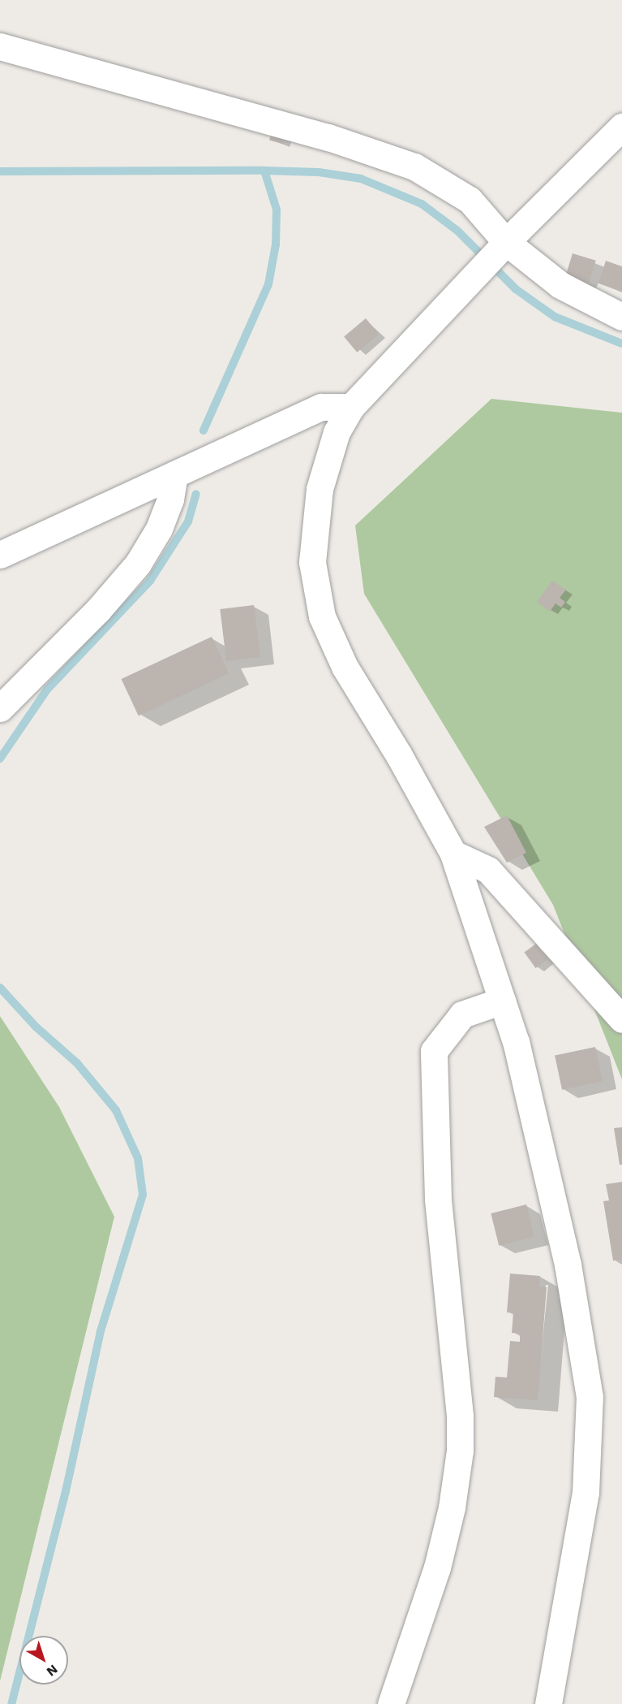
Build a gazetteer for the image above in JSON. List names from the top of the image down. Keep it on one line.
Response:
{"north":"bottom right"}
